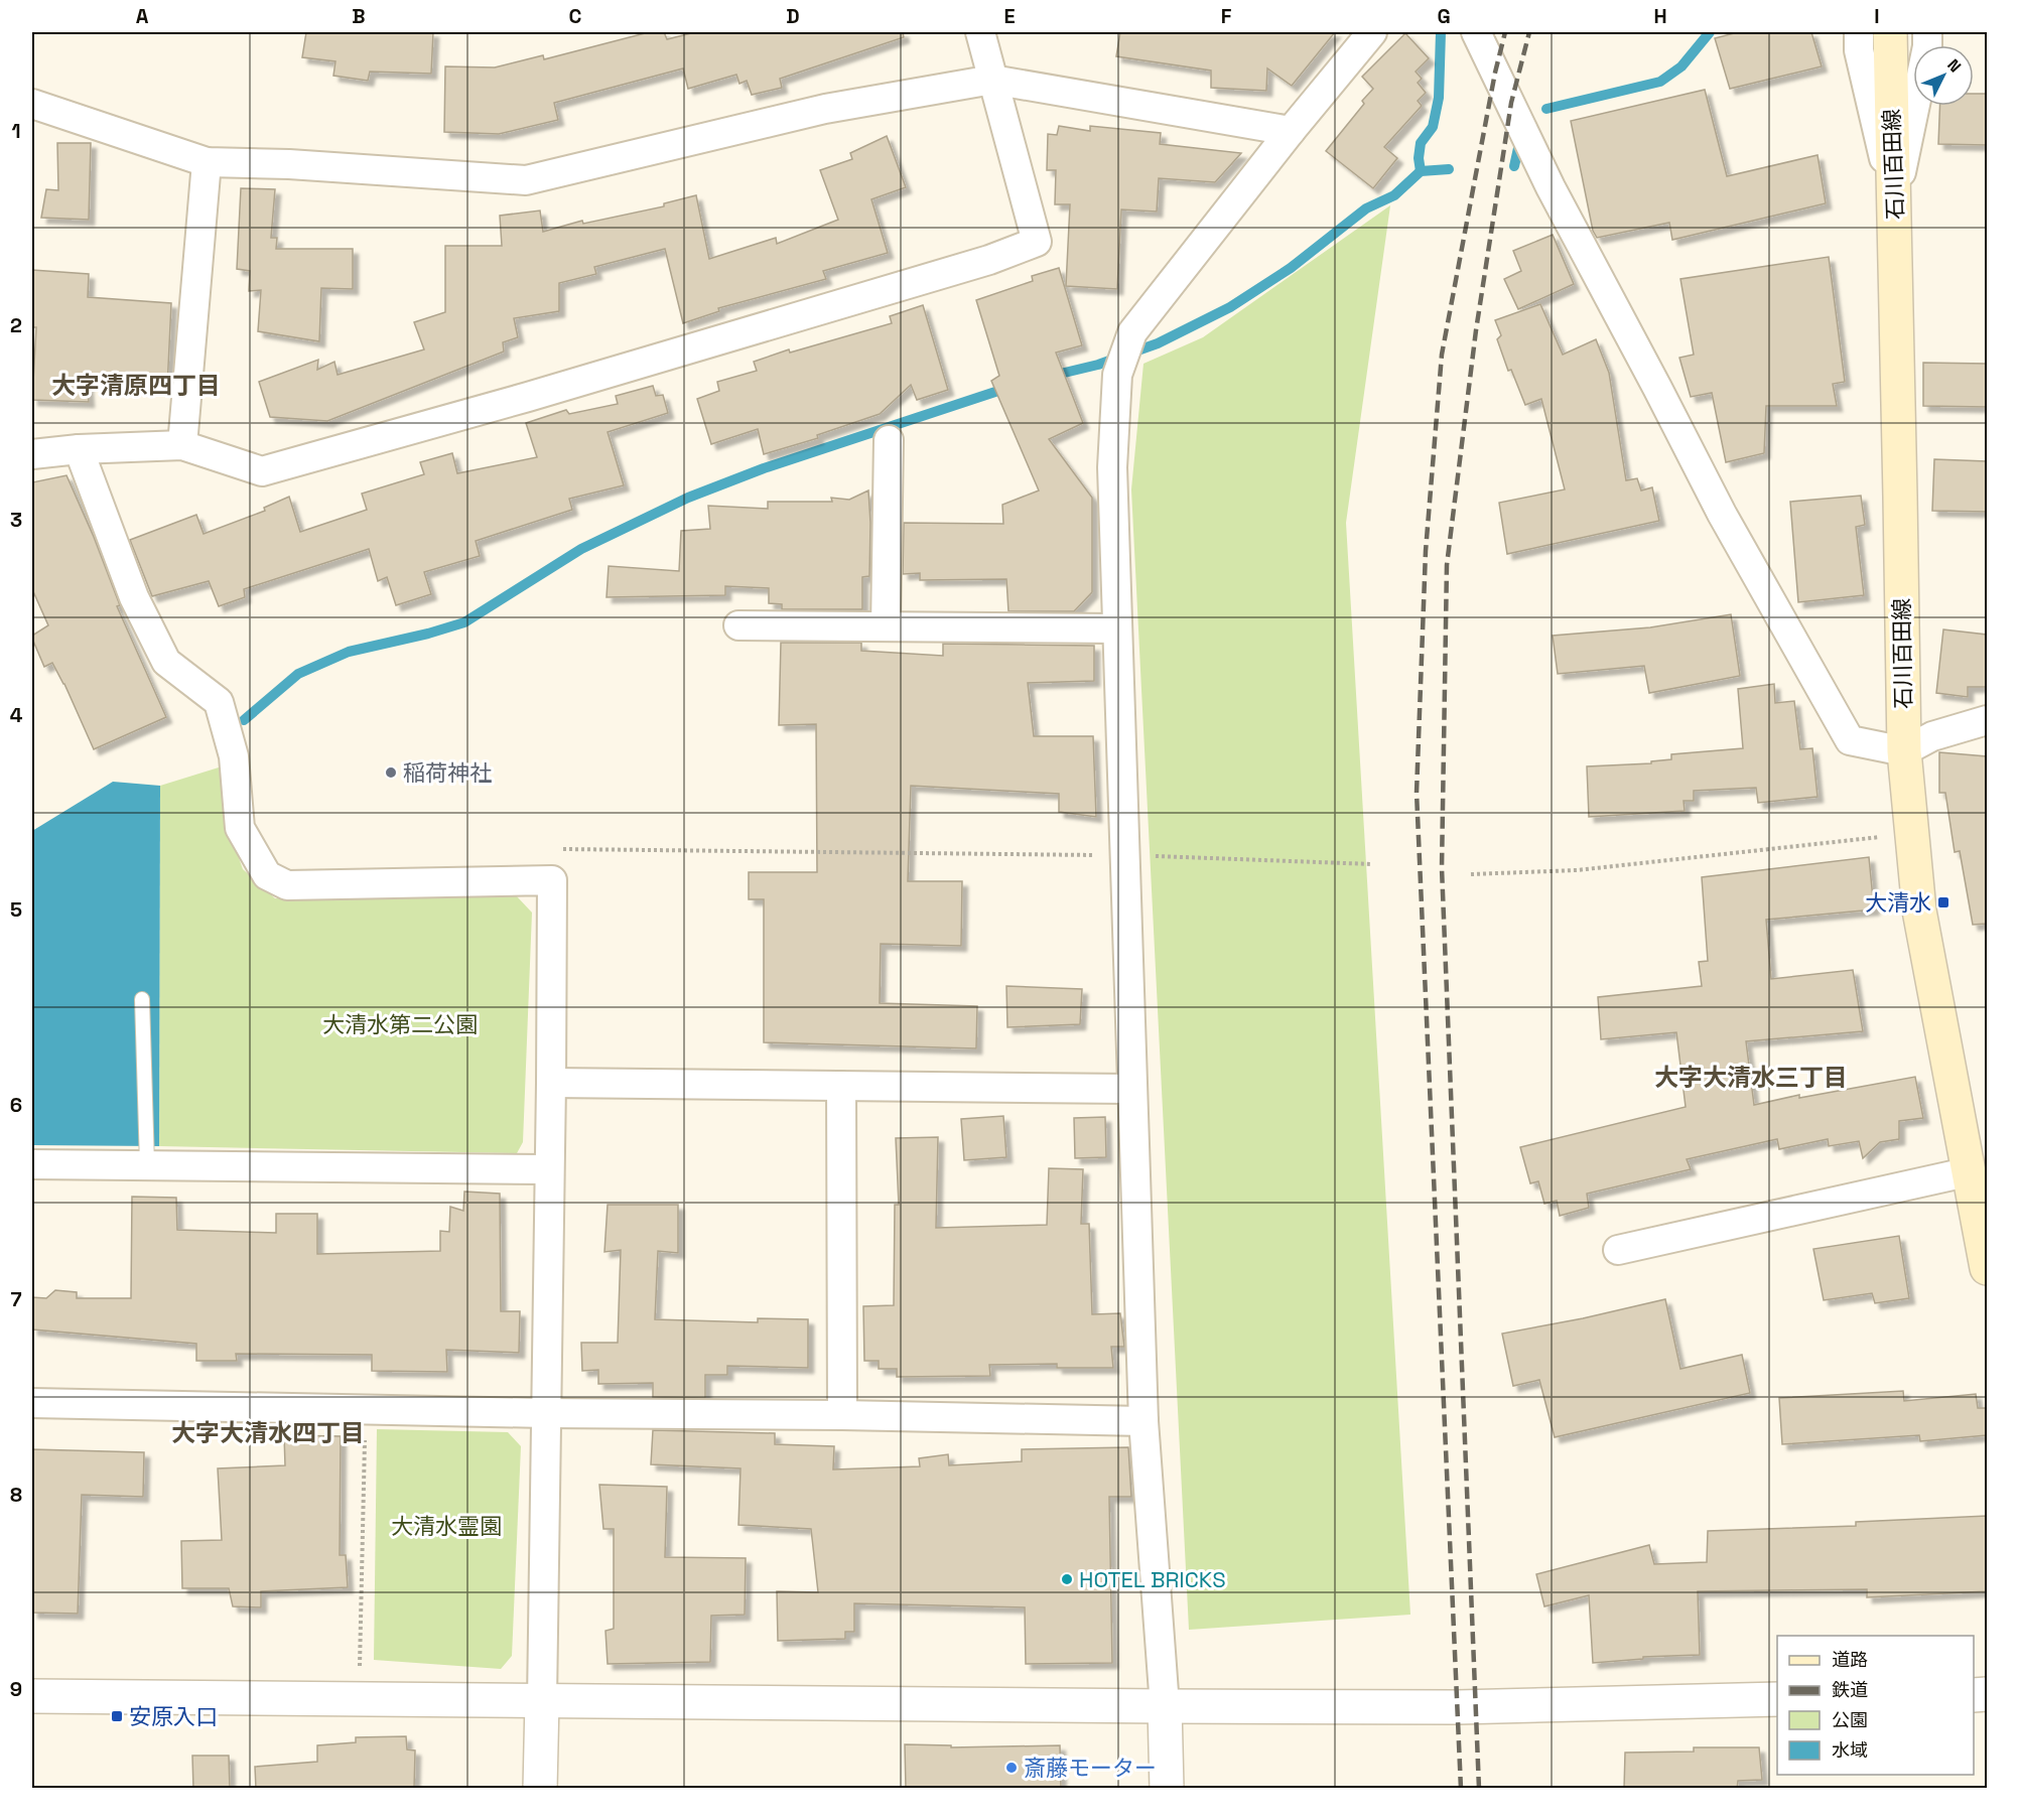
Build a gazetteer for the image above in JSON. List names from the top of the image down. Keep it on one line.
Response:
{"streets":{"main road":["石川百田線"]},"districts":["大字清原四丁目","大字大清水三丁目","大字大清水四丁目"],"parks":["大清水第二公園","大清水霊園"],"places":{"other":["稲荷神社","HOTEL BRICKS","斎藤モーター"],"transit":["大清水","安原入口"]},"legend":["道路","鉄道","公園","水域"],"north":"top right","grid":{"columns":["A","B","C","D","E","F","G","H","I"],"rows":["1","2","3","4","5","6","7","8","9"]}}
